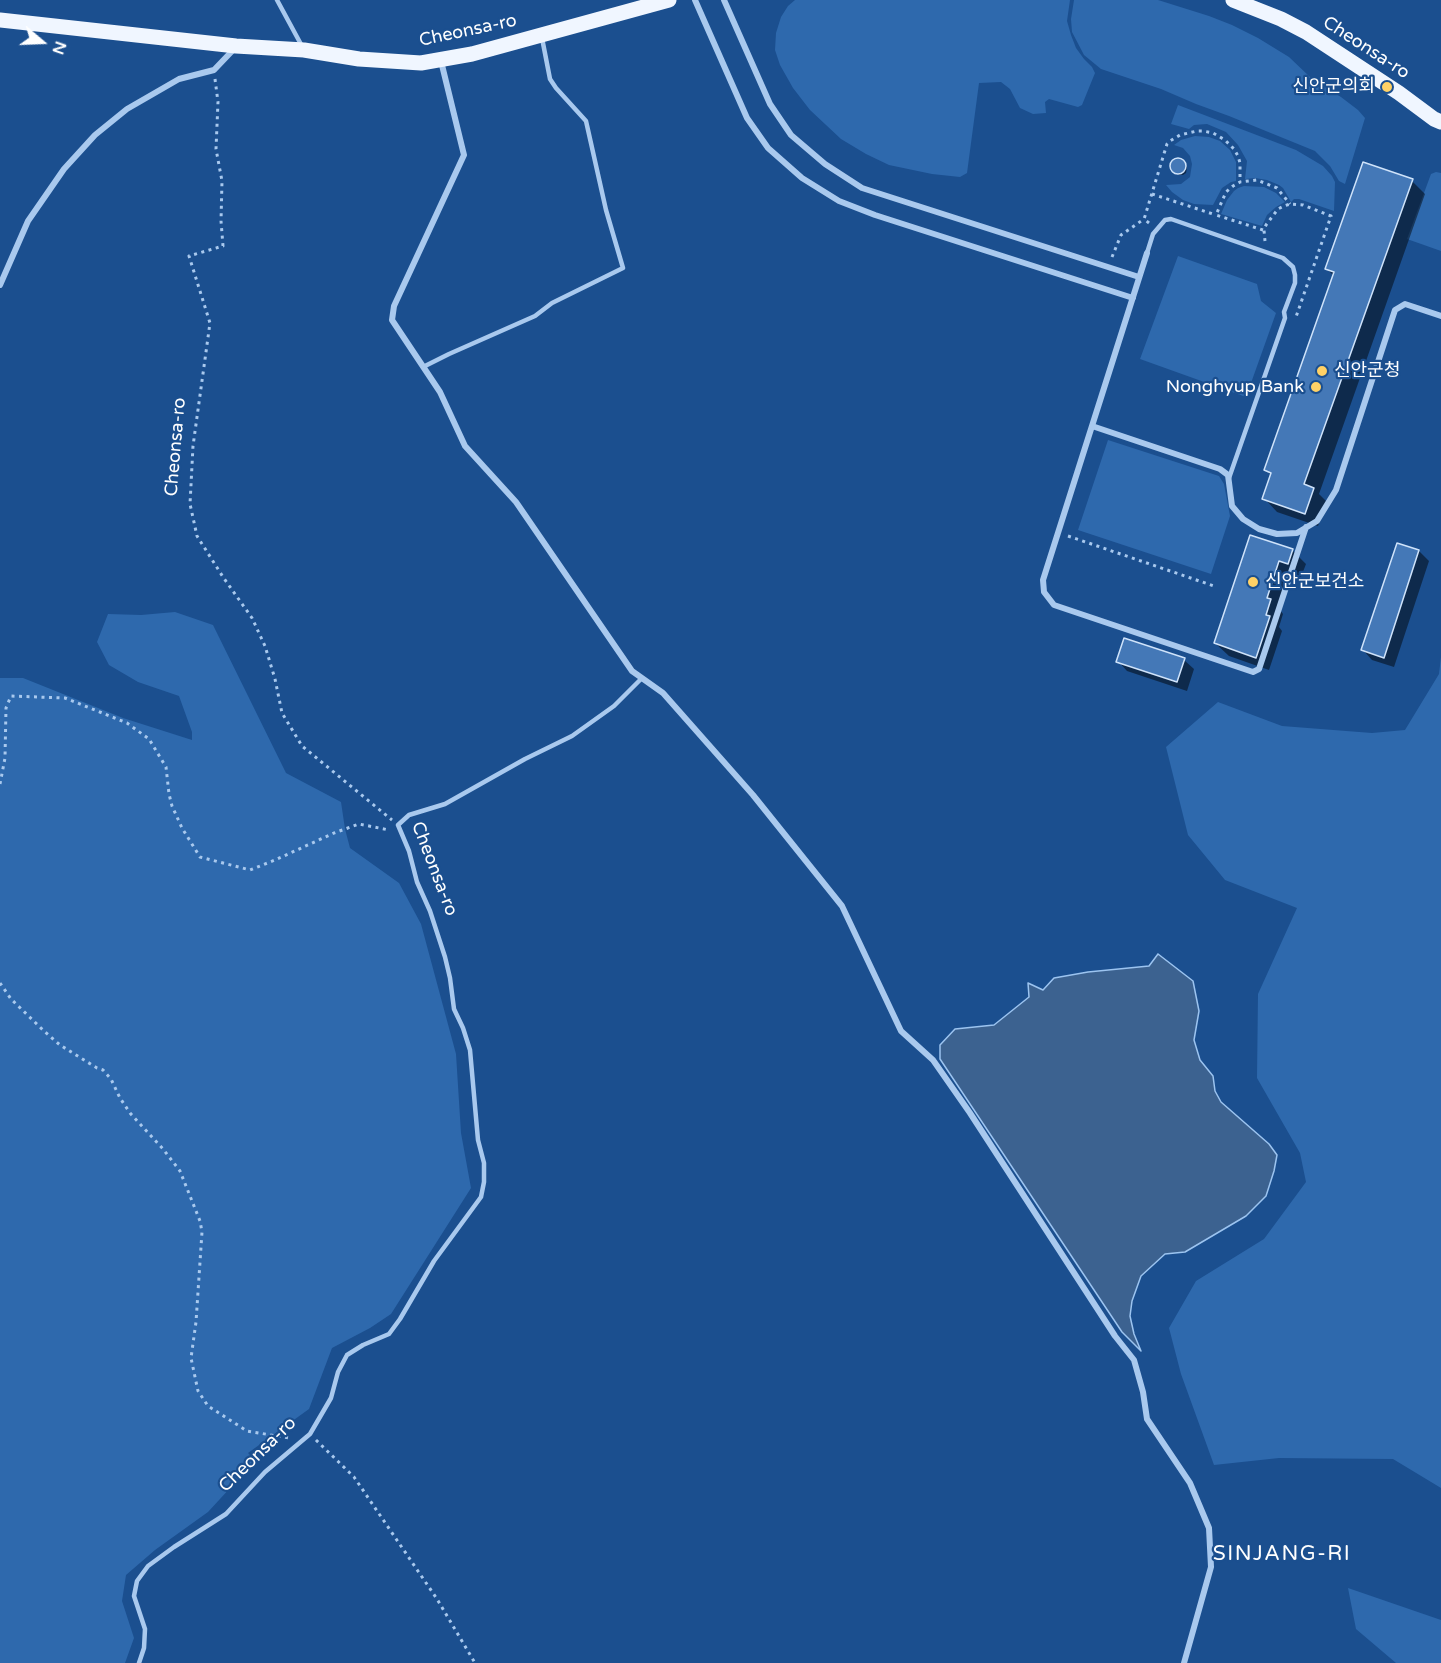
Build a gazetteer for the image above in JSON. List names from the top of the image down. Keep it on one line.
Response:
{"streets":{"main road":["Cheonsa-ro"]},"districts":["SINJANG-RI"],"places":["신안군의회","신안군청","Nonghyup Bank","신안군보건소"],"north":"right"}
